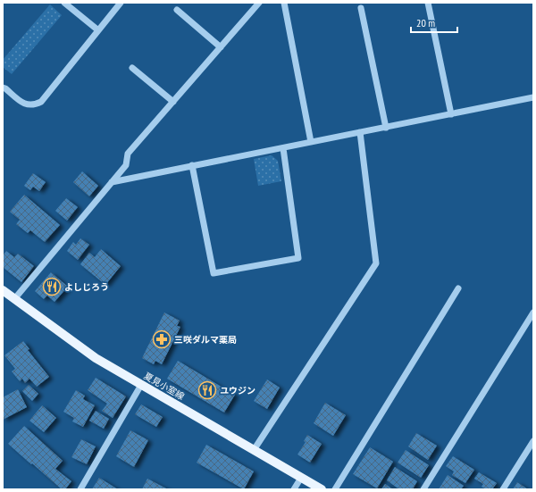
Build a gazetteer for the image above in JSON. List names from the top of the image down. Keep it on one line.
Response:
{"streets":{"main road":["夏見小室線"]},"places":{"restaurant":["よしじろう","ユウジン"],"pharmacy":["三咲ダルマ薬局"]},"scale_bar":"20 m"}
